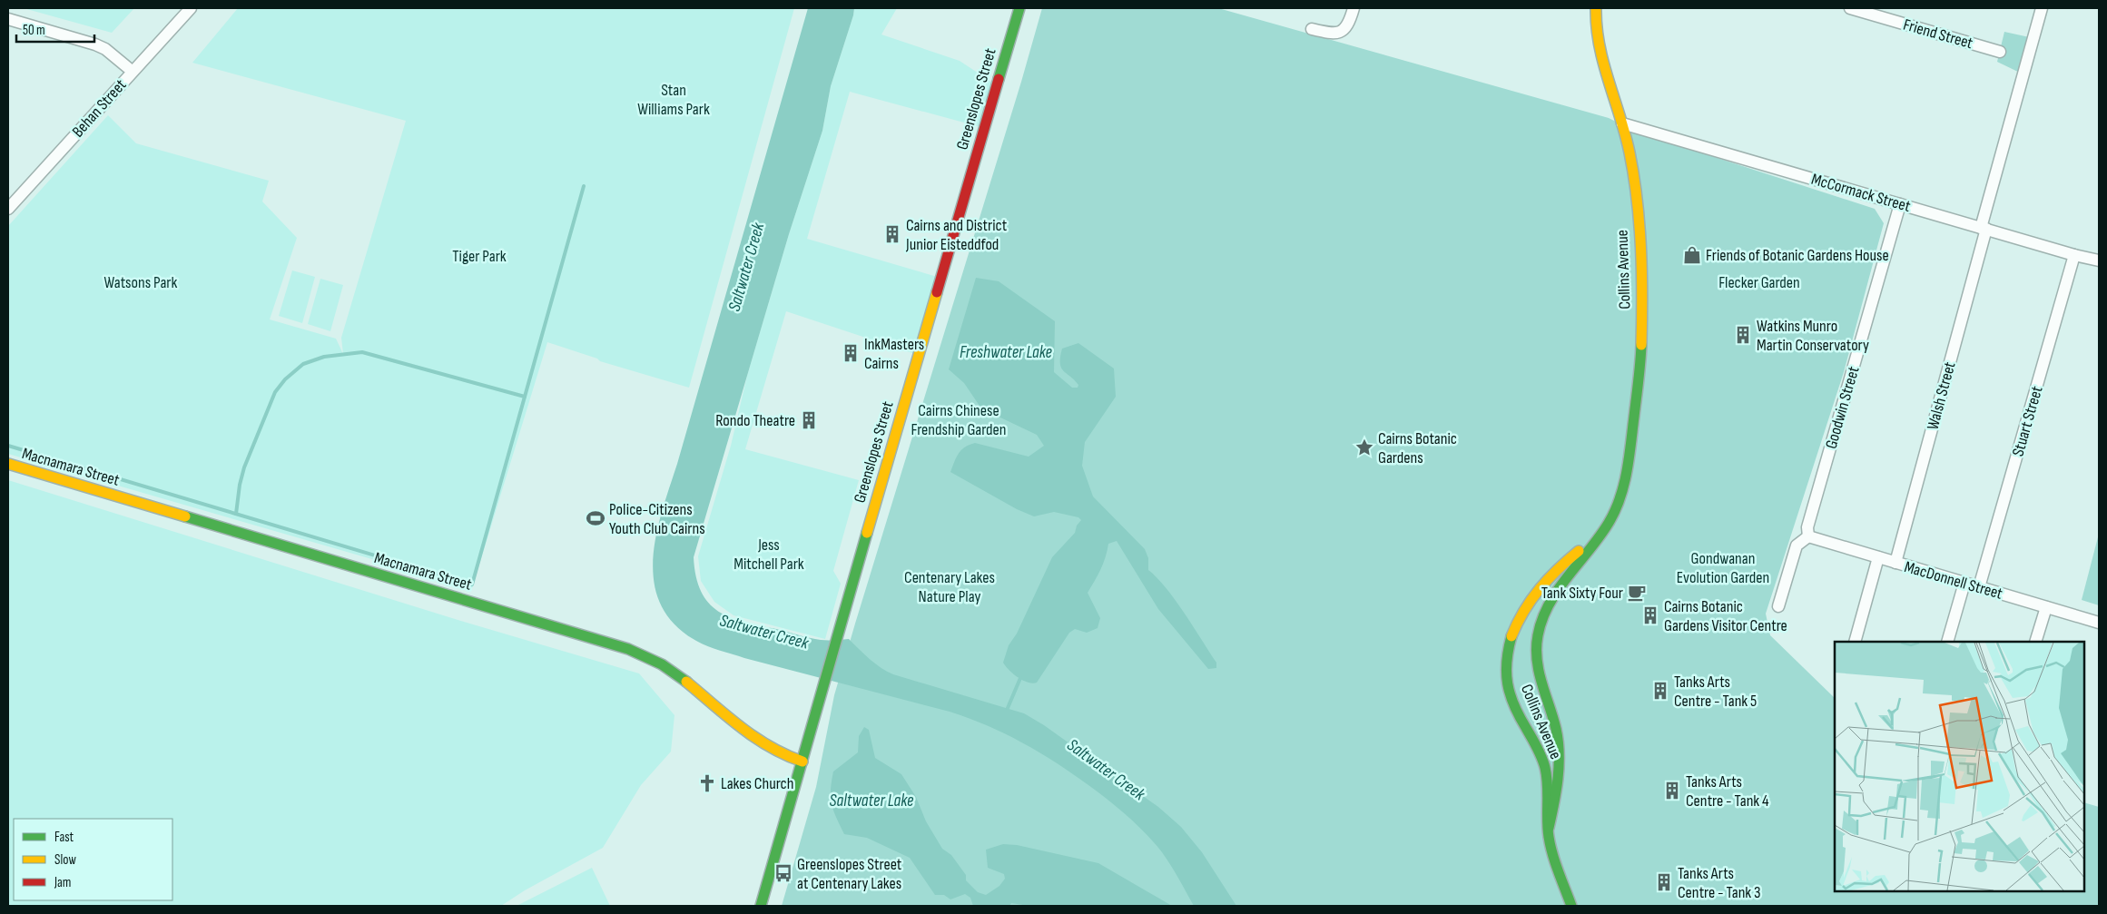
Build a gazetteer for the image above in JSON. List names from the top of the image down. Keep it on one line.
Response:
{"streets":{"street":["Friend Street","Greenslopes Street","Behan Street","McCormack Street","Collins Avenue","Walsh Street","Goodwin Street","Stuart Street","Macnamara Street","MacDonnell Street"]},"crossings":[["Greenslopes Street","Macnamara Street"],["McCormack Street","Collins Avenue"],["McCormack Street","Walsh Street"],["McCormack Street","Goodwin Street"],["McCormack Street","Stuart Street"],["Walsh Street","MacDonnell Street"],["Goodwin Street","MacDonnell Street"],["Stuart Street","MacDonnell Street"]],"water":["Saltwater Creek","Freshwater Lake","Saltwater Lake"],"parks":["Stan Williams Park","Tiger Park","Watsons Park","Flecker Garden","Cairns Chinese Frendship Garden","Jess Mitchell Park","Gondwanan Evolution Garden","Centenary Lakes Nature Play"],"places":{"building":["Cairns and District Junior Eisteddfod","Watkins Munro Martin Conservatory","InkMasters Cairns","Rondo Theatre","Cairns Botanic Gardens Visitor Centre","Tanks Arts Centre - Tank 5","Tanks Arts Centre - Tank 4","Tanks Arts Centre - Tank 3"],"shop":["Friends of Botanic Gardens House"],"place":["Cairns Botanic Gardens"],"sports":["Police-Citizens Youth Club Cairns"],"cafe":["Tank Sixty Four"],"church":["Lakes Church"],"bus stop":["Greenslopes Street at Centenary Lakes"]},"legend":["Fast","Slow","Jam"],"scale_bar":"50 m"}
